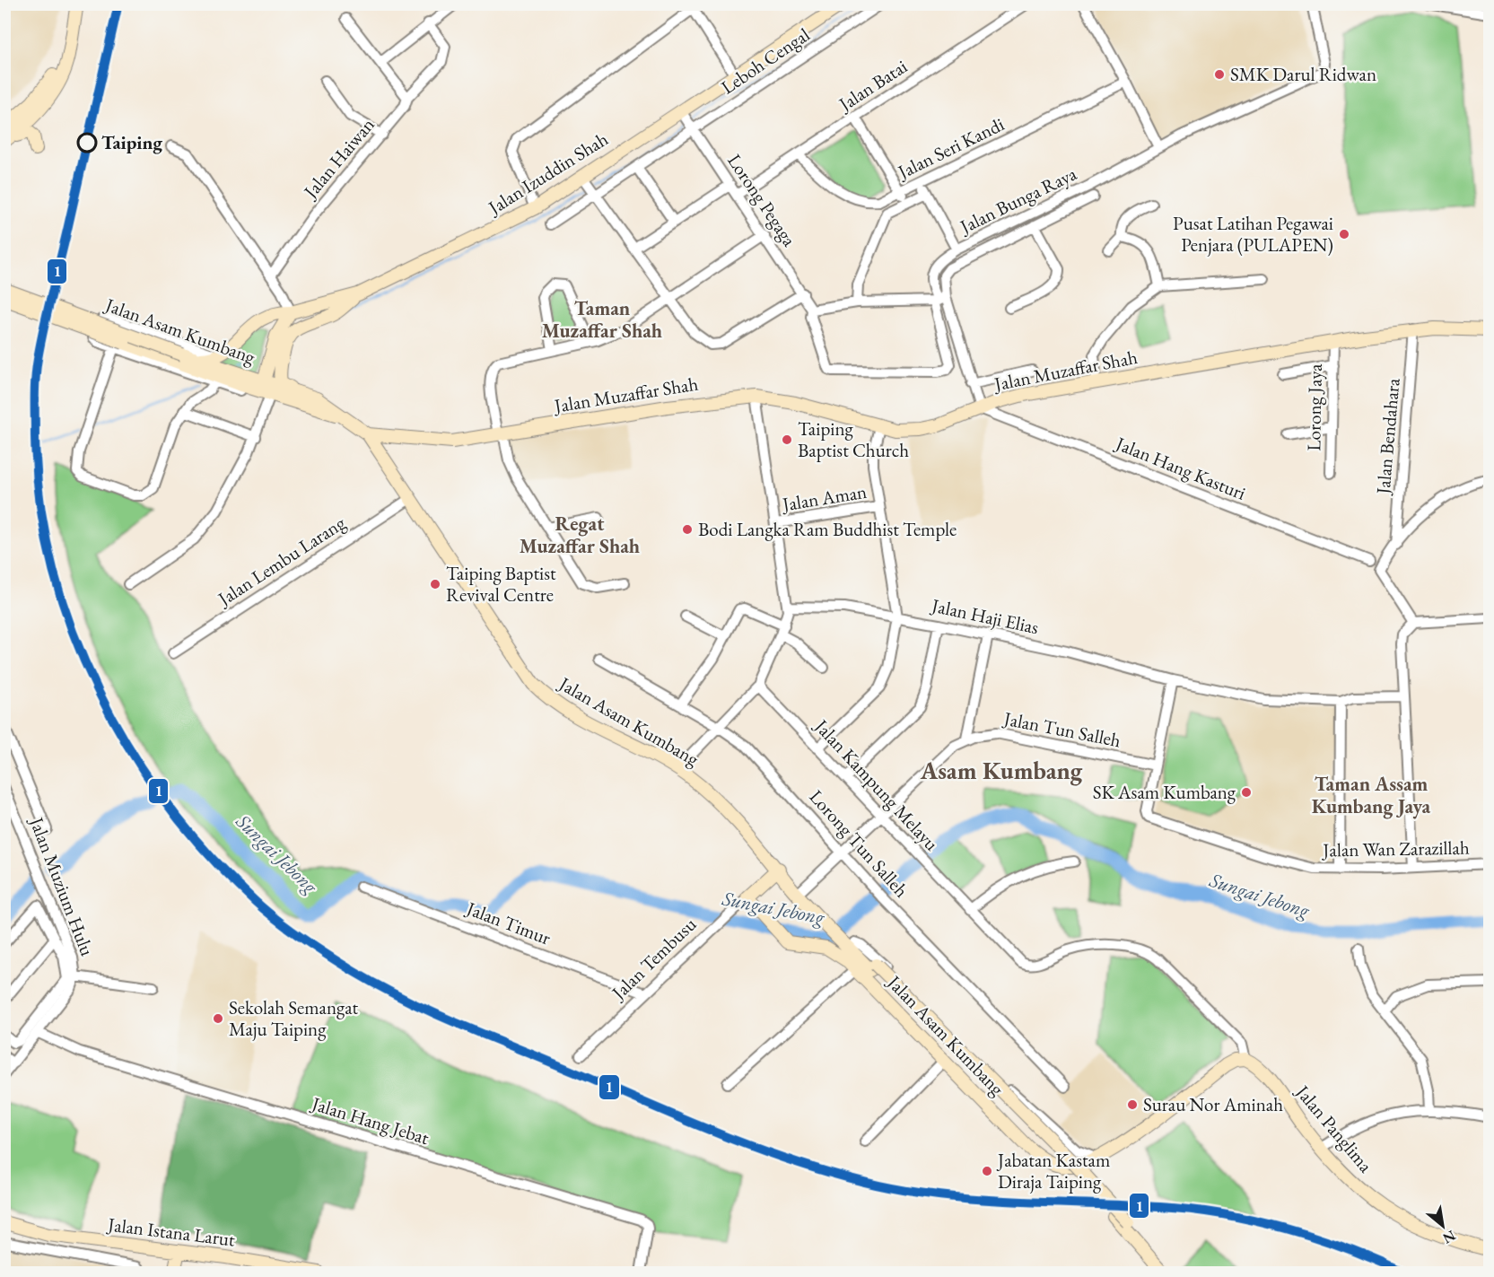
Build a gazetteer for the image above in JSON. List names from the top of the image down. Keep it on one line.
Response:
{"streets":{"main road":["Jalan Izuddin Shah","Jalan Asam Kumbang","Jalan Muzaffar Shah","Jalan Tembusu","Jalan Panglima","Jalan Istana Larut"],"street":["Leboh Cengal","Jalan Batai","Jalan Seri Kandi","Jalan Haiwan","Lorong Pegaga","Jalan Bunga Raya","Lorong Jaya","Jalan Bendahara","Jalan Hang Kasturi","Jalan Aman","Jalan Lembu Larang","Jalan Haji Elias","Jalan Tun Salleh","Jalan Kampung Melayu","Lorong Tun Salleh","Jalan Wan Zarazillah","Jalan Muzium Hulu","Jalan Timur","Jalan Hang Jebat"]},"crossings":[["Leboh Cengal","Jalan Izuddin Shah"],["Leboh Cengal","Lorong Pegaga"],["Jalan Batai","Jalan Seri Kandi"],["Jalan Batai","Lorong Pegaga"],["Jalan Izuddin Shah","Lorong Pegaga"],["Lorong Pegaga","Jalan Bunga Raya"],["Jalan Bunga Raya","Jalan Muzaffar Shah"],["Jalan Bunga Raya","Jalan Hang Kasturi"],["Jalan Asam Kumbang","Jalan Muzaffar Shah"],["Jalan Asam Kumbang","Jalan Lembu Larang"],["Jalan Asam Kumbang","Jalan Tun Salleh"],["Jalan Asam Kumbang","Jalan Tembusu"],["Jalan Muzaffar Shah","Lorong Jaya"],["Jalan Muzaffar Shah","Jalan Bendahara"],["Jalan Muzaffar Shah","Jalan Hang Kasturi"],["Jalan Muzaffar Shah","Jalan Aman"],["Jalan Aman","Jalan Haji Elias"],["Jalan Aman","Jalan Kampung Melayu"],["Jalan Tun Salleh","Jalan Kampung Melayu"],["Jalan Tun Salleh","Lorong Tun Salleh"],["Jalan Tun Salleh","Jalan Wan Zarazillah"],["Jalan Kampung Melayu","Jalan Panglima"],["Jalan Muzium Hulu","Jalan Hang Jebat"],["Jalan Timur","Jalan Tembusu"]],"districts":["Taman Muzaffar Shah","Regat Muzaffar Shah","Asam Kumbang","Taman Assam Kumbang Jaya"],"water":["Sungai Jebong"],"places":["SMK Darul Ridwan","Taiping","Pusat Latihan Pegawai Penjara (PULAPEN)","Taiping Baptist Church","Bodi Langka Ram Buddhist Temple","Taiping Baptist Revival Centre","SK Asam Kumbang","Sekolah Semangat Maju Taiping","Surau Nor Aminah","Jabatan Kastam Diraja Taiping"],"lines":["transit line 1"],"north":"bottom right"}
